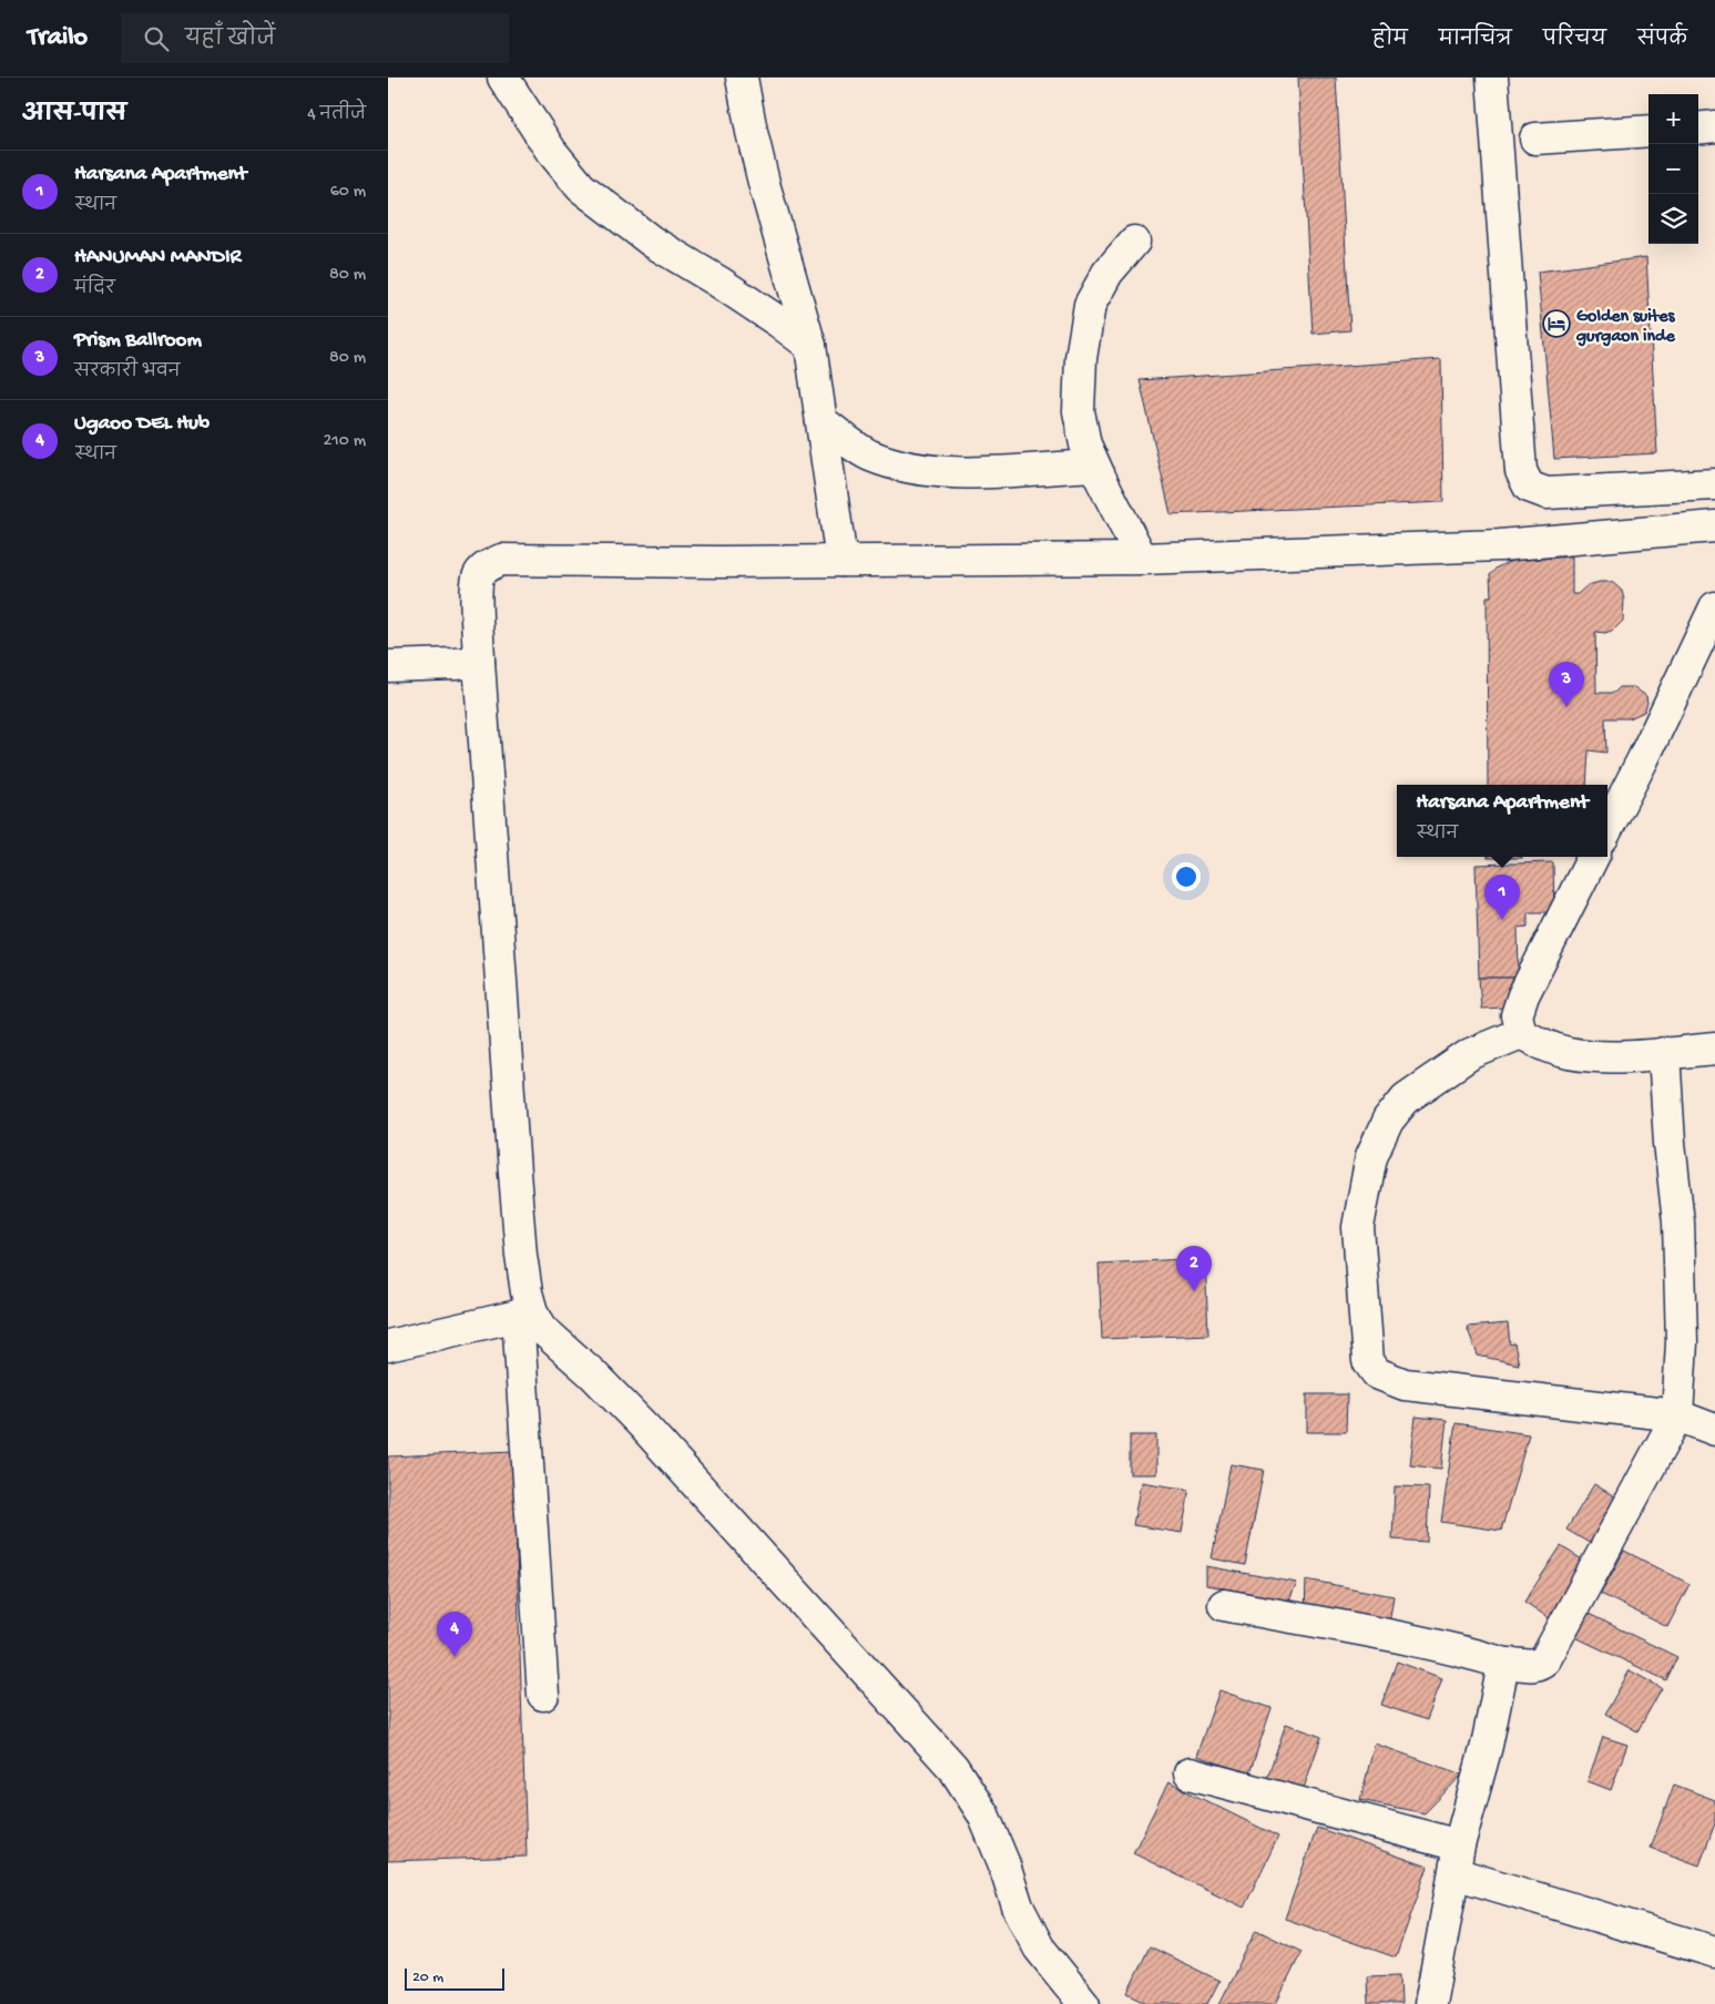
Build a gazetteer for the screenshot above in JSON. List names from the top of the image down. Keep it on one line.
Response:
{"places":{"hotel":["Golden suites gurgaon inde"]},"scale_bar":"20 m","page":{"header":"Trailo","search":"यहाँ खोजें","nav":["होम","मानचित्र","परिचय","संपर्क"],"heading":["आस-पास","4 नतीजे"],"map_buttons":["+","−"],"list":[{"mark":"1","name":"Harsana Apartment","note":"स्थान","value":"60 m"},{"mark":"2","name":"HANUMAN MANDIR","note":"मंदिर","value":"80 m"},{"mark":"3","name":"Prism Ballroom","note":"सरकारी भवन","value":"80 m"},{"mark":"4","name":"Ugaoo DEL Hub","note":"स्थान","value":"210 m"}],"pins":["3","1","2","4"],"popup":["Harsana Apartment","स्थान"],"scale":"20 m"}}
